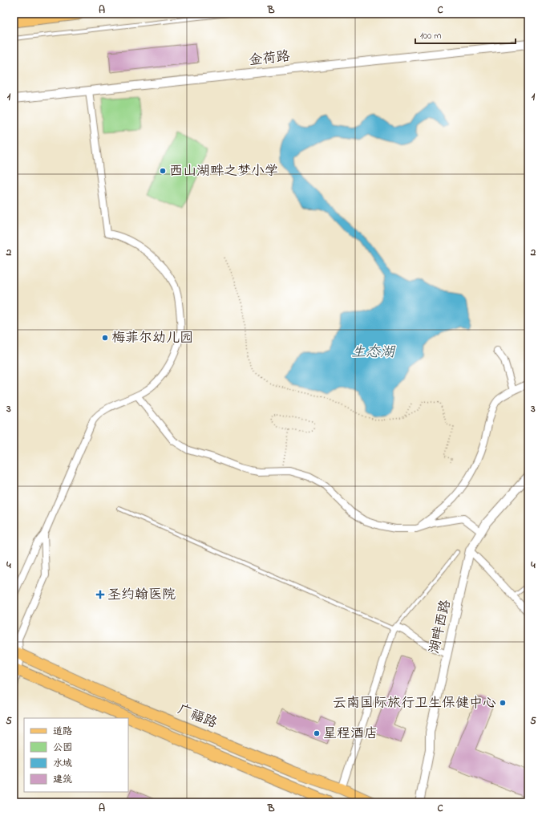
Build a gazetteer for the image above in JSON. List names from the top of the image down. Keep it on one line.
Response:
{"streets":{"main road":["广福路"],"street":["金荷路","湖畔西路"]},"water":["生态湖"],"places":{"other":["西山湖畔之梦小学","梅菲尔幼儿园","云南国际旅行卫生保健中心","星程酒店"],"health":["圣约翰医院"]},"legend":["道路","公园","水域","建筑"],"scale_bar":"100 m","grid":{"columns":["A","B","C"],"rows":["1","2","3","4","5"]}}
